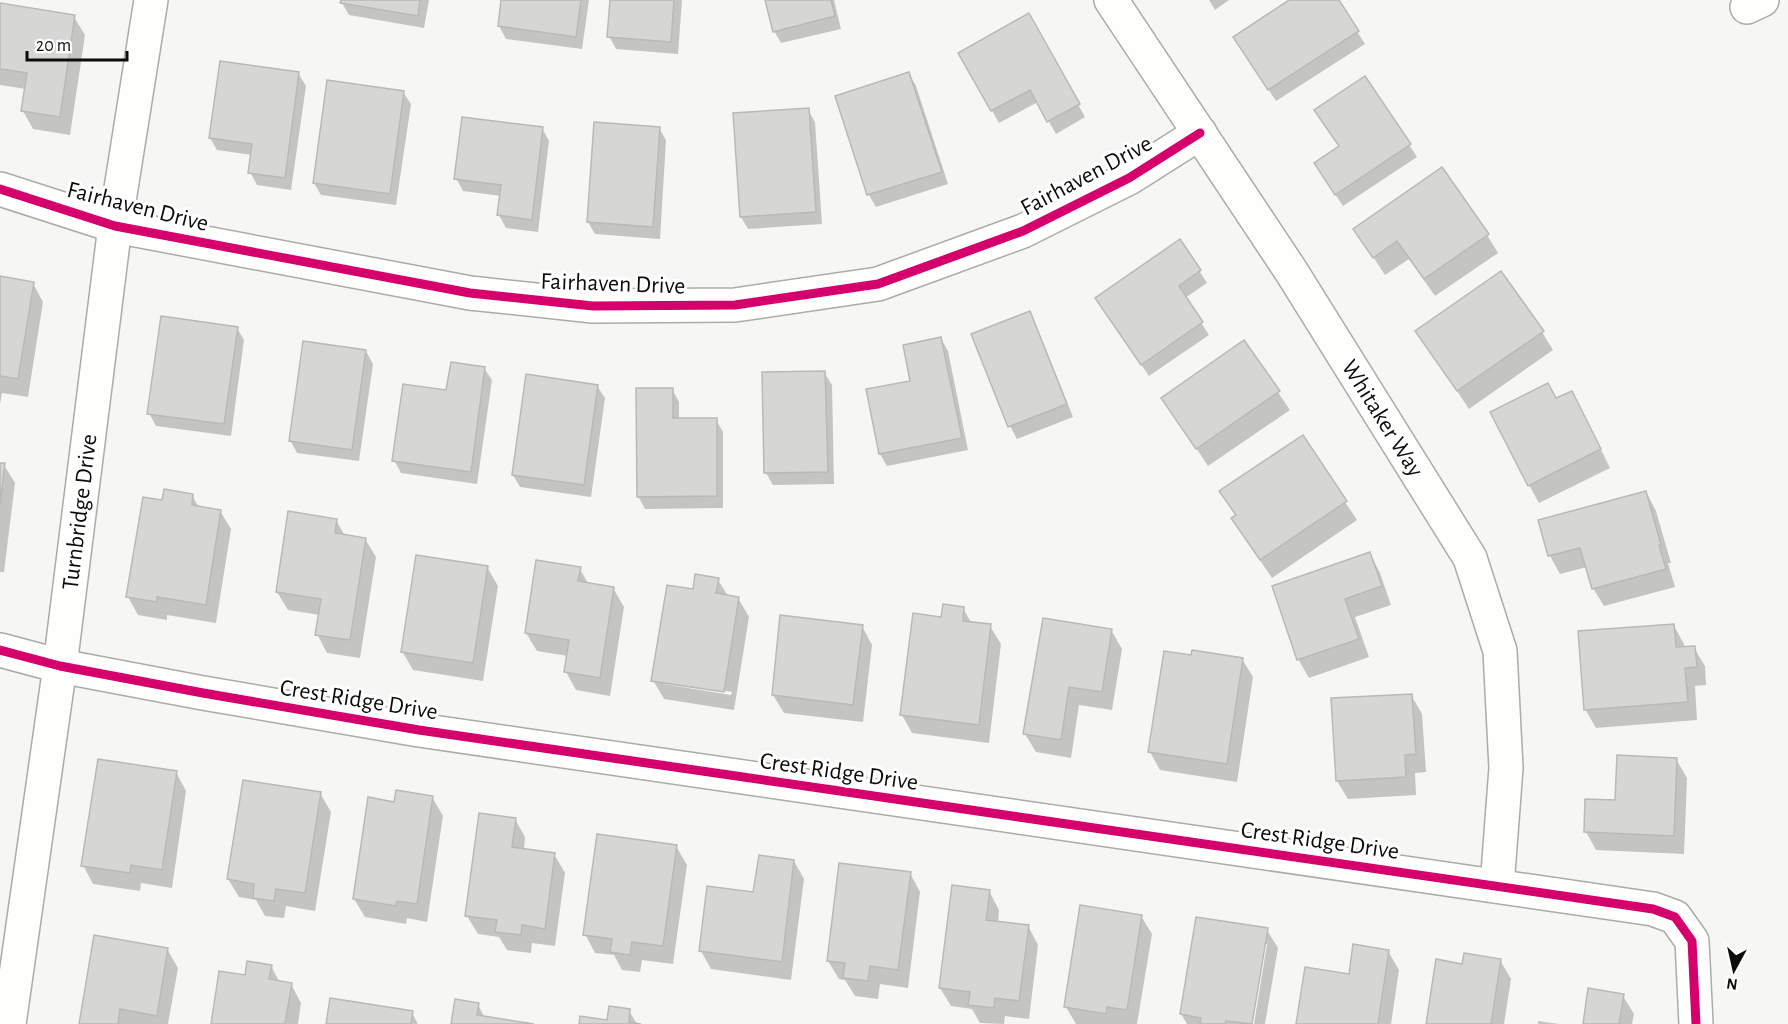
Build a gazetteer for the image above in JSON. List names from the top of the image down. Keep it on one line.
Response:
{"streets":{"street":["Fairhaven Drive","Whitaker Way","Turnbridge Drive","Crest Ridge Drive"]},"crossings":[["Fairhaven Drive","Whitaker Way"],["Fairhaven Drive","Turnbridge Drive"],["Whitaker Way","Crest Ridge Drive"],["Turnbridge Drive","Crest Ridge Drive"]],"scale_bar":"20 m","north":"bottom"}
